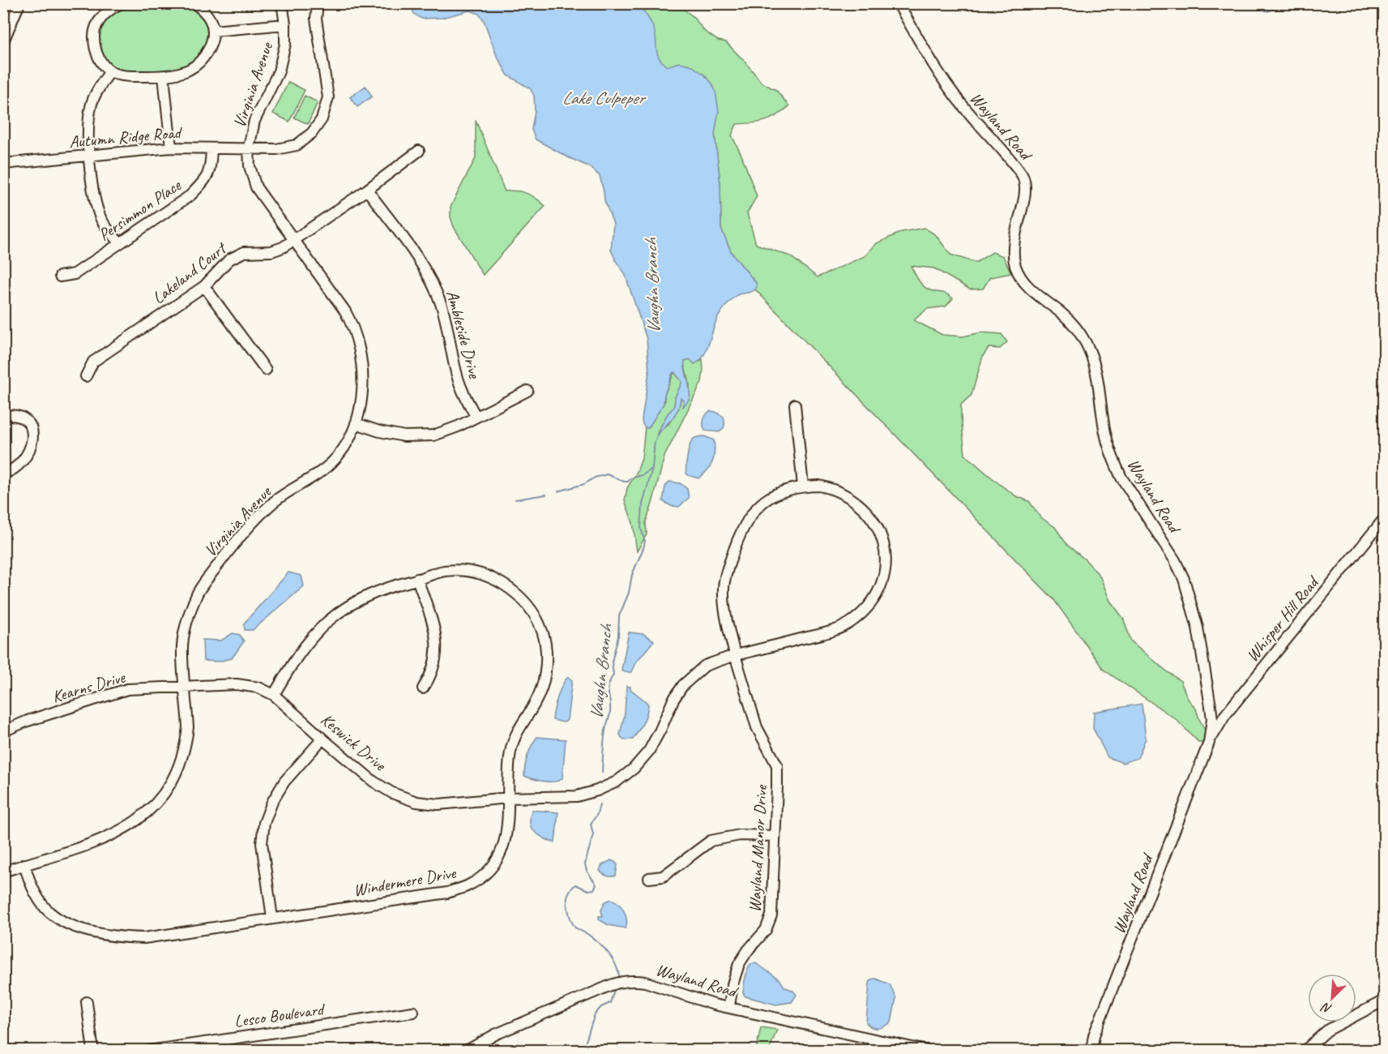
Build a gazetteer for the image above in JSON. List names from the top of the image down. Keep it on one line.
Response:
{"streets":{"street":["Virginia Avenue","Wayland Road","Autumn Ridge Road","Persimmon Place","Lakeland Court","Ambleside Drive","Whisper Hill Road","Kearns Drive","Keswick Drive","Wayland Manor Drive","Windermere Drive","Lesco Boulevard"]},"crossings":[["Virginia Avenue","Autumn Ridge Road"],["Virginia Avenue","Lakeland Court"],["Virginia Avenue","Kearns Drive"],["Virginia Avenue","Keswick Drive"],["Virginia Avenue","Windermere Drive"],["Wayland Road","Whisper Hill Road"],["Wayland Road","Wayland Manor Drive"],["Autumn Ridge Road","Persimmon Place"],["Lakeland Court","Ambleside Drive"],["Kearns Drive","Keswick Drive"],["Keswick Drive","Wayland Manor Drive"],["Keswick Drive","Windermere Drive"]],"water":["Lake Culpeper","Vaughn Branch"],"north":"bottom left"}
